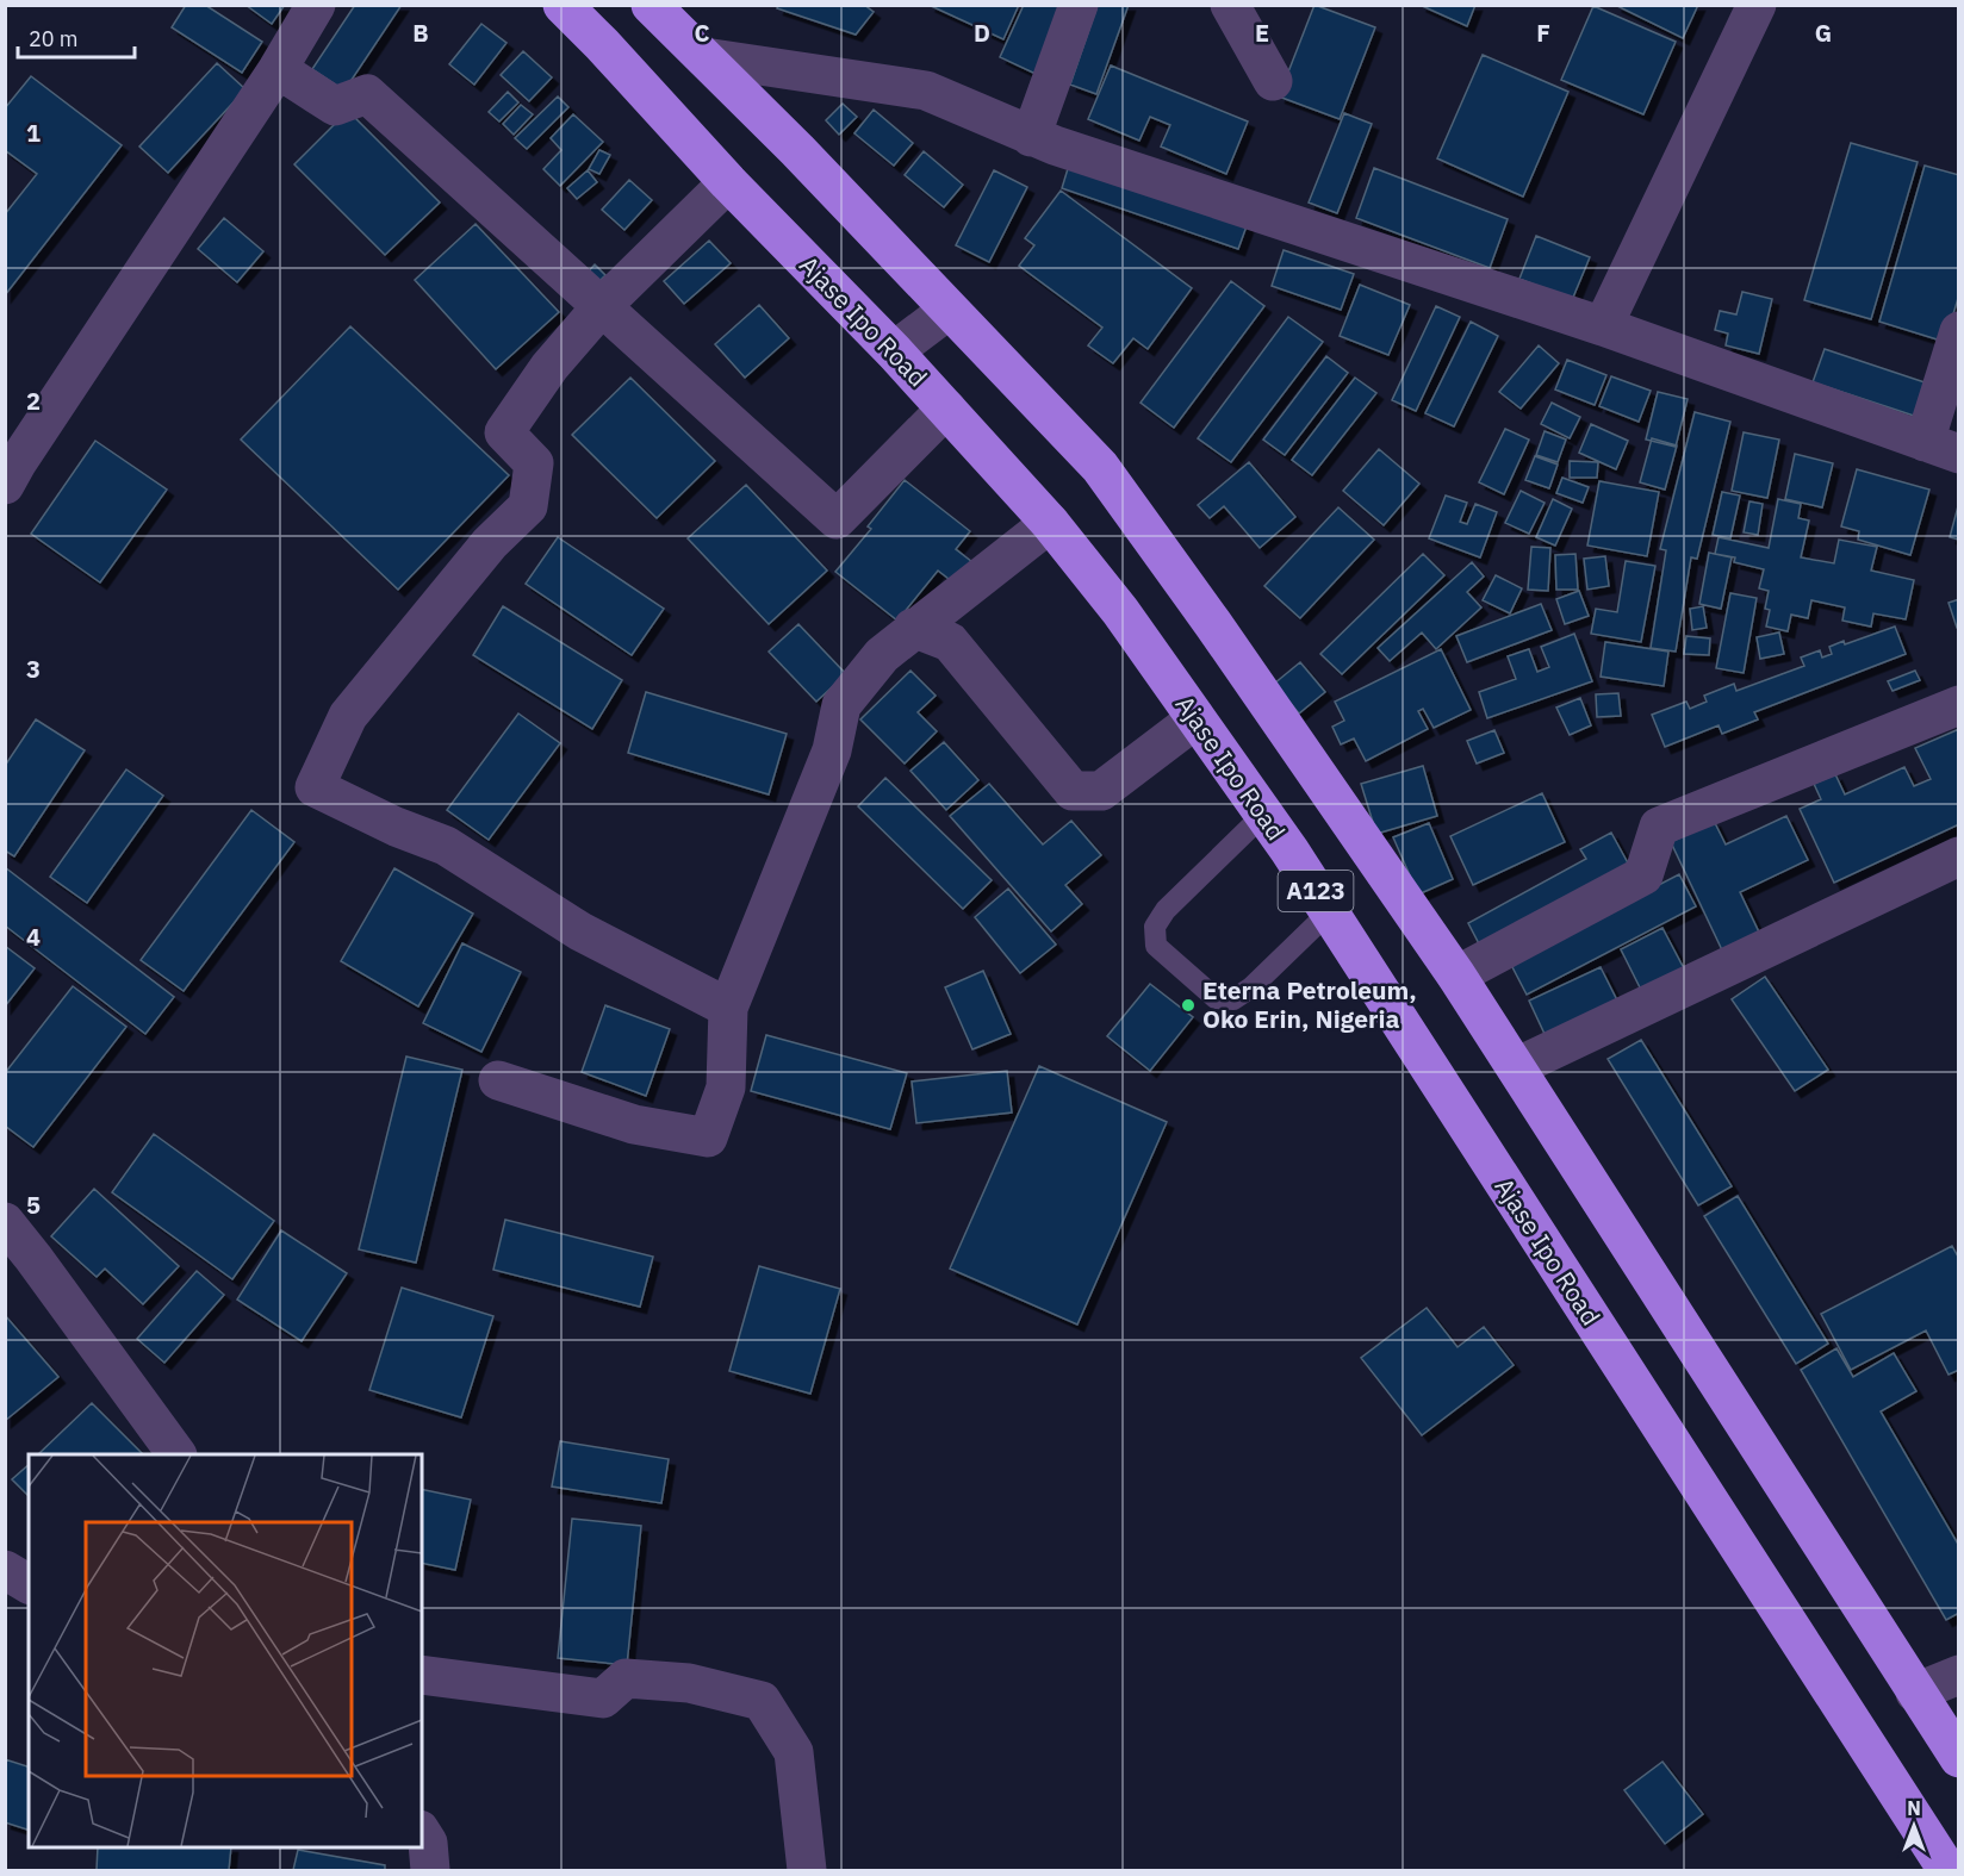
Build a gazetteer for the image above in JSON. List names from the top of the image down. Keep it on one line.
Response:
{"streets":{"highway":["Ajase Ipo Road","A123"]},"places":["Eterna Petroleum, Oko Erin, Nigeria"],"scale_bar":"20 m","north":"top","grid":{"columns":["B","C","D","E","F","G"],"rows":["1","2","3","4","5"]}}
